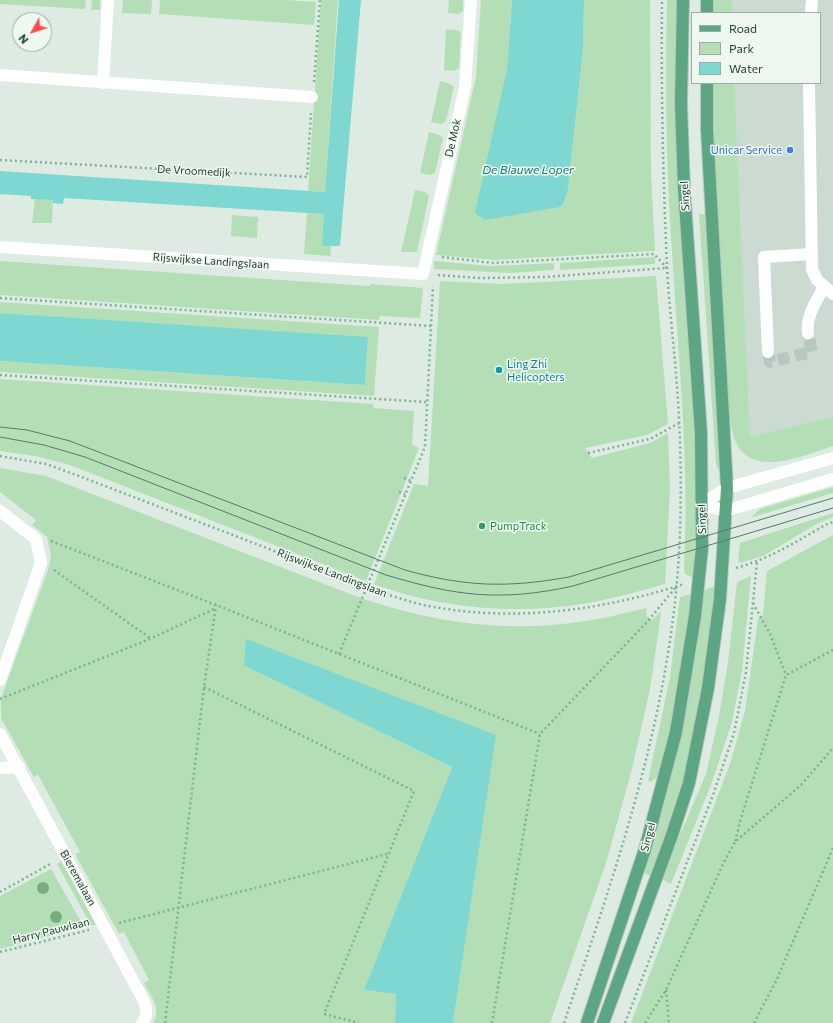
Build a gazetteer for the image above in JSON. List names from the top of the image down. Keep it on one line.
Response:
{"streets":{"main road":["Singel"],"street":["De Mok","Rijswijkse Landingslaan","Bieremalaan"],"path":["De Vroomedijk","Harry Pauwlaan"]},"crossings":[["De Mok","Rijswijkse Landingslaan"],["Singel","Rijswijkse Landingslaan"],["Bieremalaan","Harry Pauwlaan"]],"water":["De Blauwe Loper"],"places":["Unicar Service","Ling Zhi Helicopters","PumpTrack"],"legend":["Road","Park","Water"],"north":"bottom left"}
